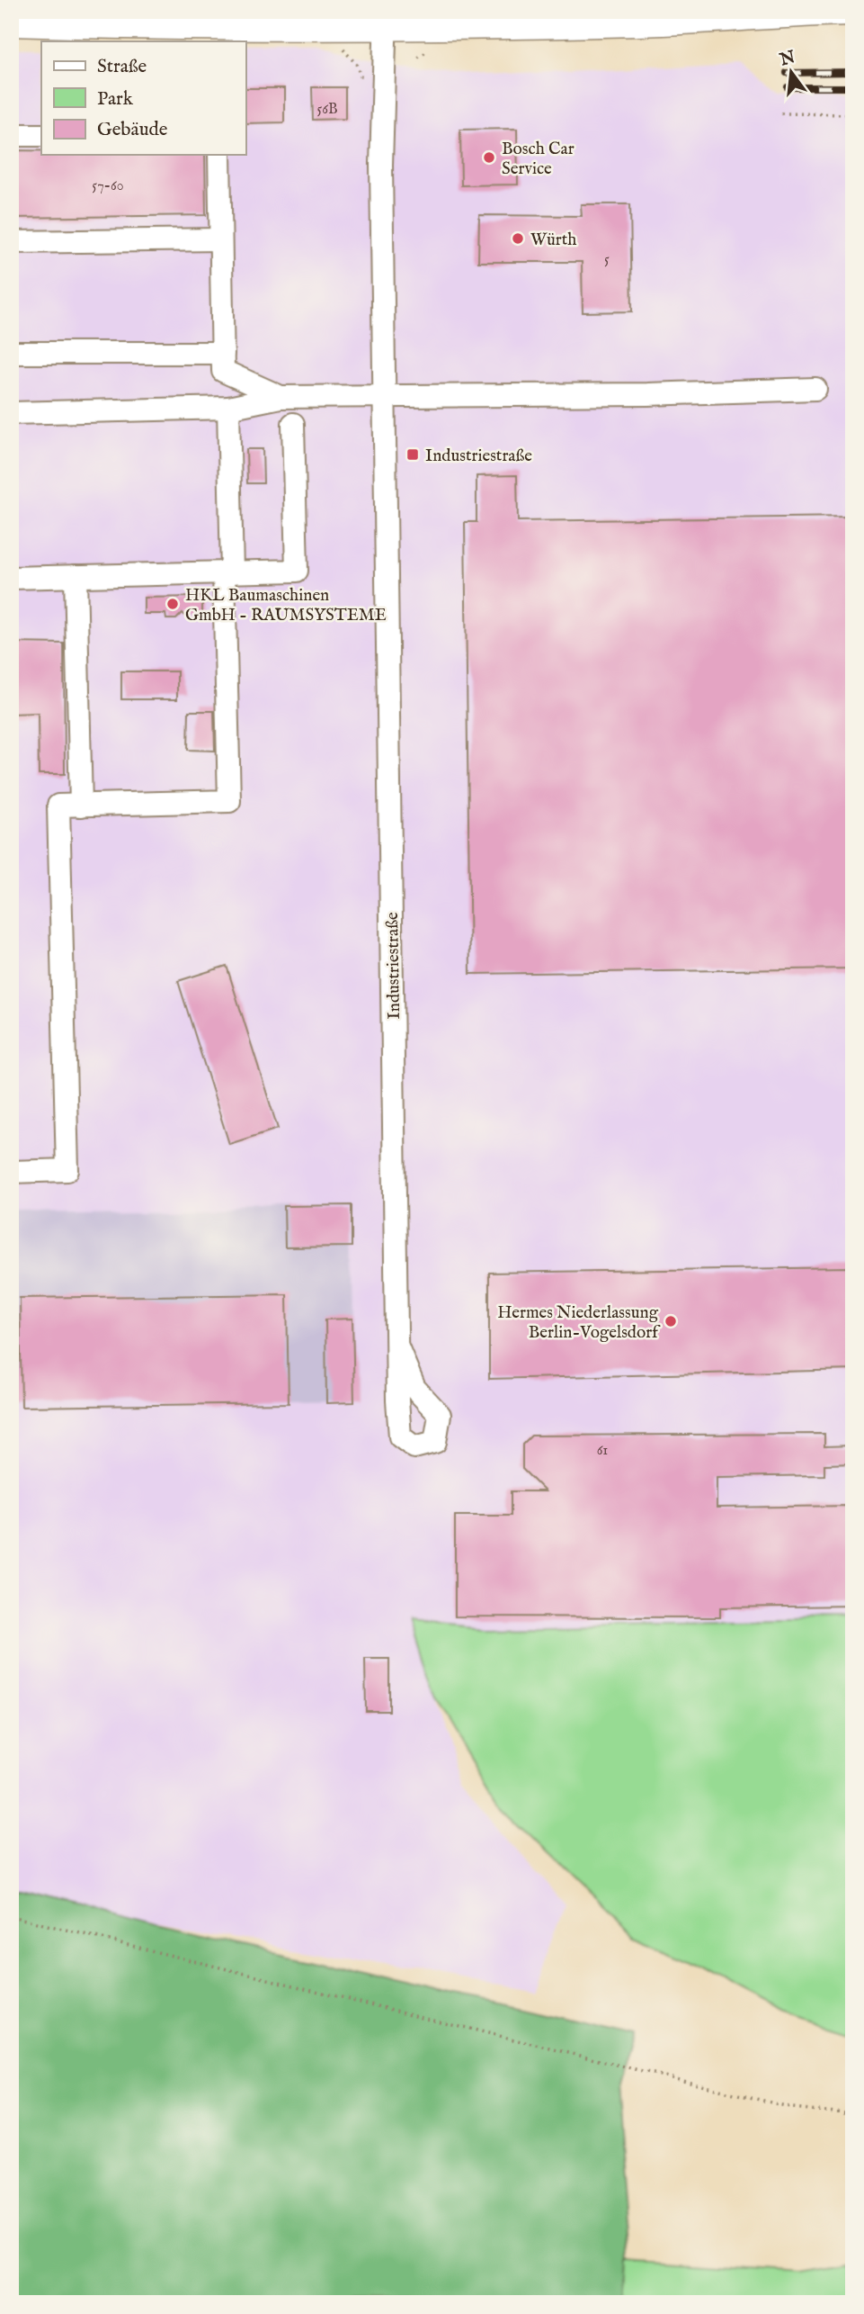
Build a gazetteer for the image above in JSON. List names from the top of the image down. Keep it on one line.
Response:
{"streets":{"street":["Industriestraße"]},"places":{"other":["Bosch Car Service","Würth","HKL Baumaschinen GmbH - RAUMSYSTEME","Hermes Niederlassung Berlin-Vogelsdorf"],"transit":["Industriestraße"]},"house_numbers":["56B","57-60","5","61"],"legend":["Straße","Park","Gebäude"],"north":"top"}
